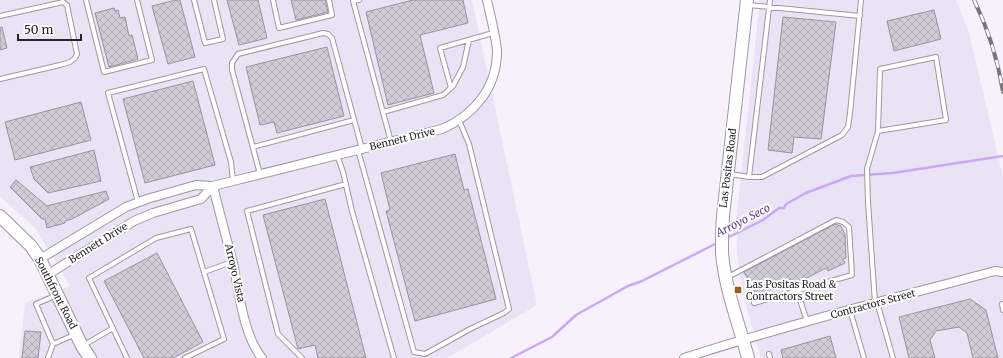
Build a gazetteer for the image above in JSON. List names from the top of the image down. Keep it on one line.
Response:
{"streets":{"main road":["Las Positas Road","Southfront Road"],"street":["Bennett Drive","Arroyo Vista","Contractors Street"]},"crossings":[["Bennett Drive","Arroyo Vista"],["Bennett Drive","Southfront Road"],["Las Positas Road","Contractors Street"]],"water":["Arroyo Seco"],"places":{"transit":["Las Positas Road & Contractors Street"]},"scale_bar":"50 m"}
